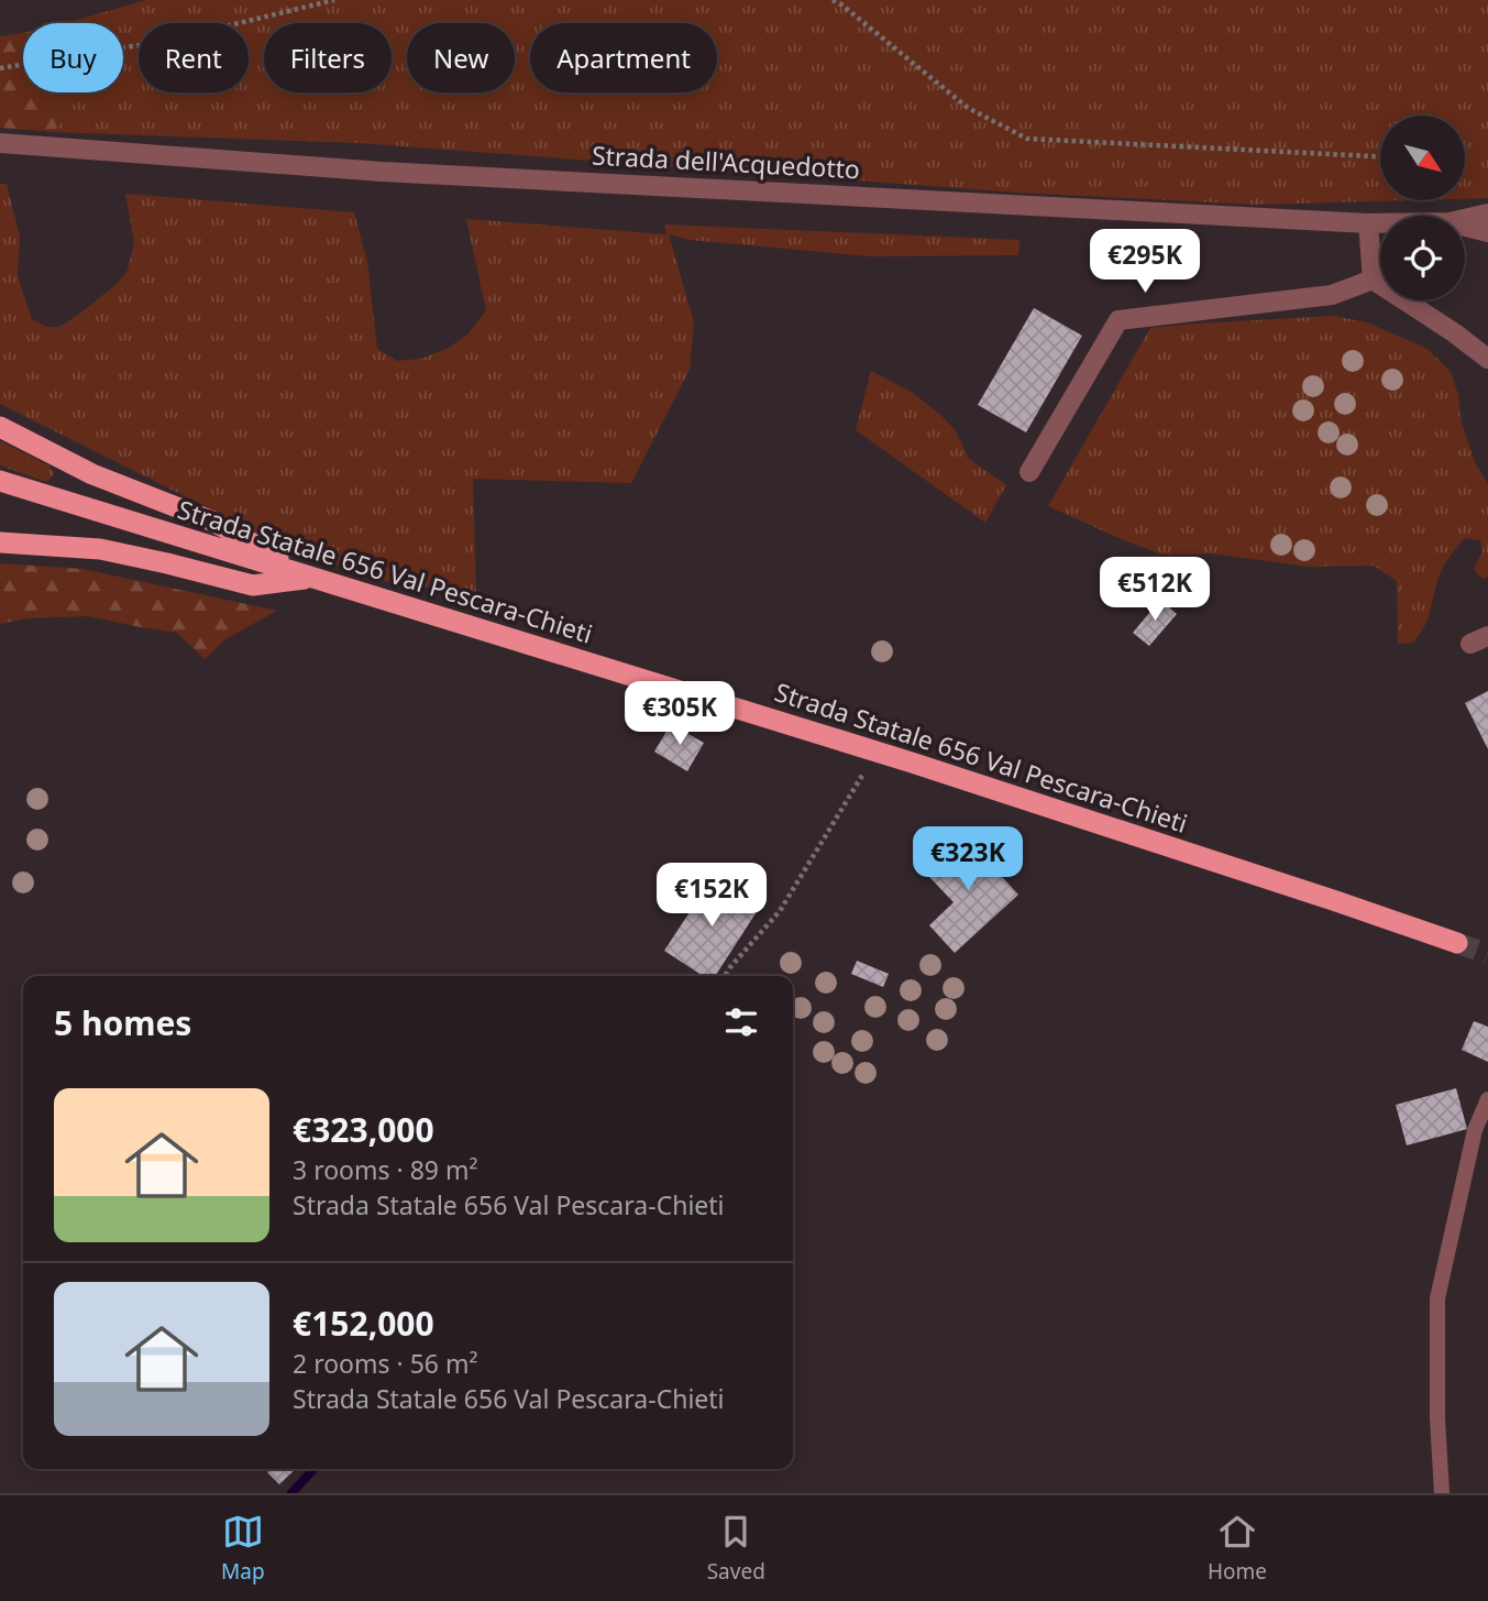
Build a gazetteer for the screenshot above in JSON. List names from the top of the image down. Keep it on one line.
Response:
{"streets":{"highway":["Strada Statale 656 Val Pescara-Chieti"],"street":["Strada dell'Acquedotto"]},"north":"bottom right","page":{"chip":["Buy","Rent","Filters","New","Apartment"],"price":["€295K","€512K","€305K","€323K","€152K"],"heading":"5 homes","list":[{"name":"€323,000","note":"3 rooms · 89 m² · Strada Statale 656 Val Pescara-Chieti"},{"name":"€152,000","note":"2 rooms · 56 m² · Strada Statale 656 Val Pescara-Chieti"}],"tabs":["Map","Saved","Home"]}}
